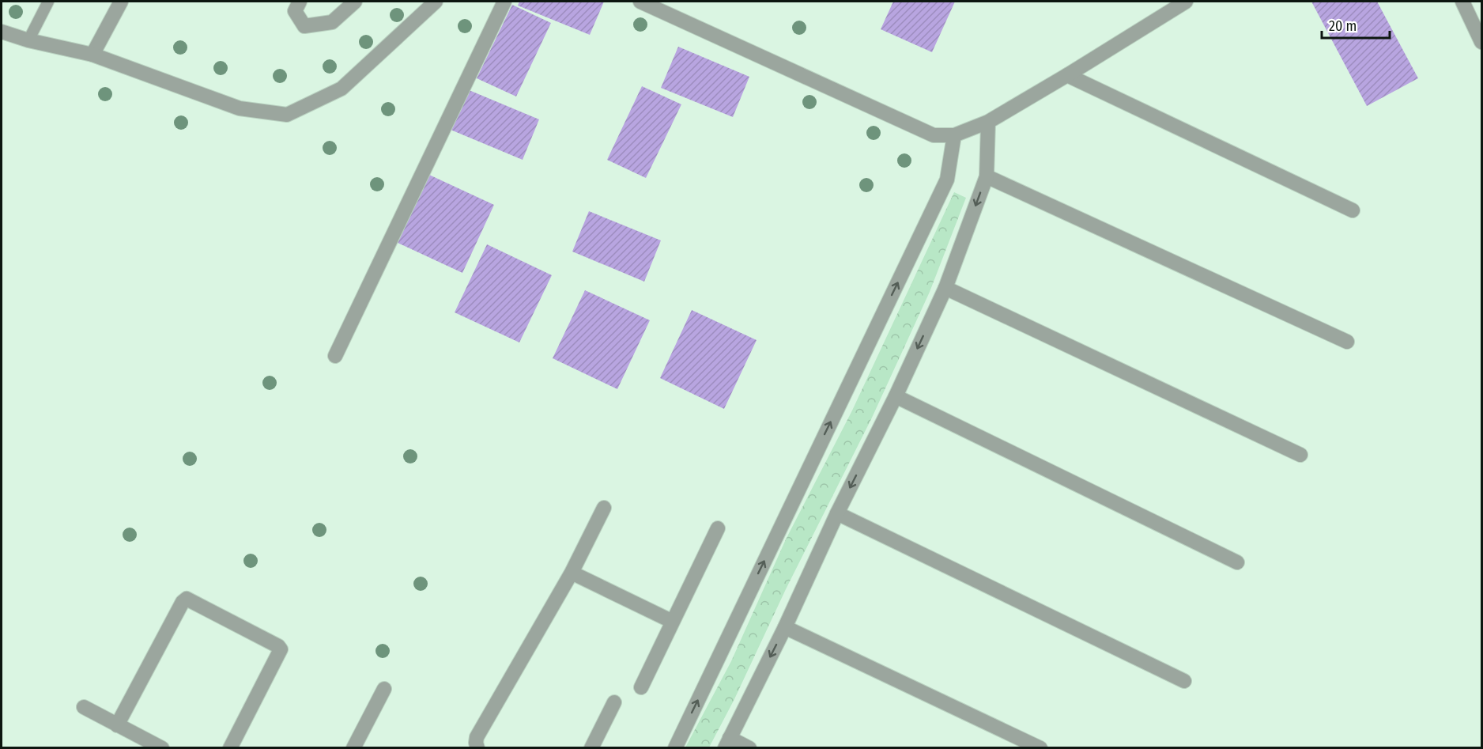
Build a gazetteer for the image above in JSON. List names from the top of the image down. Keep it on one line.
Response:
{"scale_bar":"20 m"}
